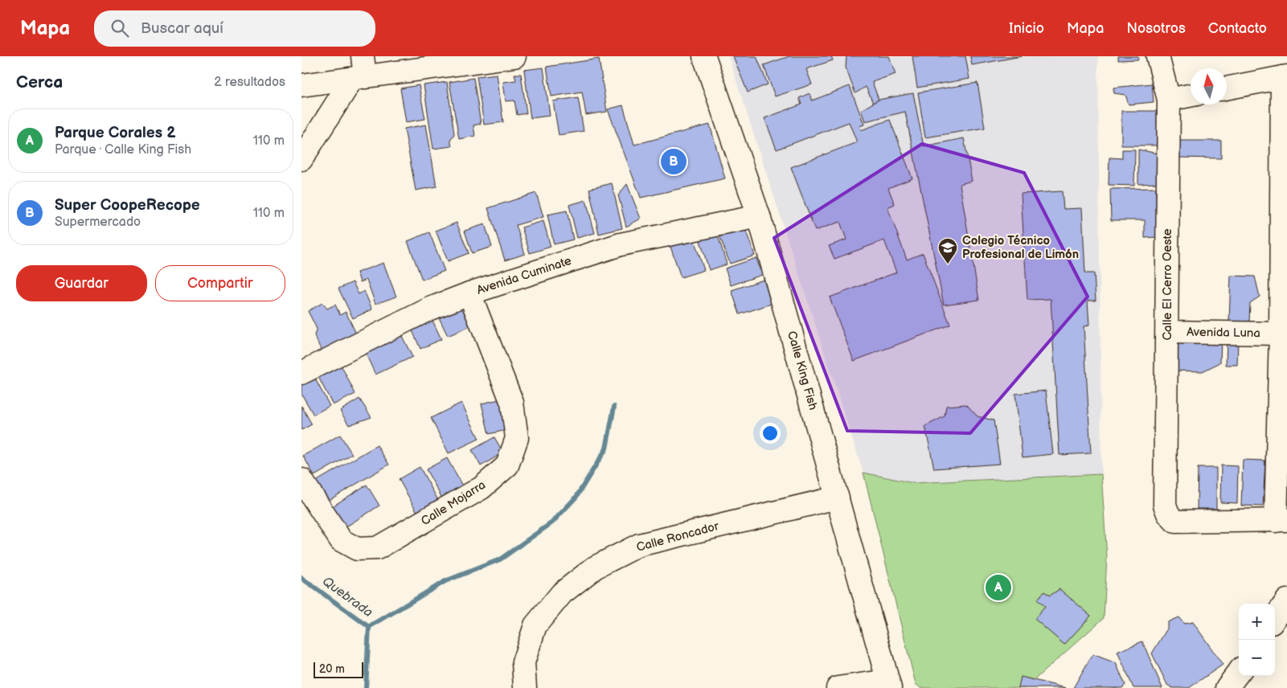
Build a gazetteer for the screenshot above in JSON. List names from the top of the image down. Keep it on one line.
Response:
{"streets":{"street":["Avenida Cuminate","Calle El Cerro Oeste","Avenida Luna","Calle King Fish","Calle Mojarra","Calle Roncador"]},"crossings":[["Avenida Cuminate","Calle King Fish"],["Avenida Cuminate","Calle Mojarra"],["Calle El Cerro Oeste","Avenida Luna"],["Calle King Fish","Calle Roncador"]],"water":["Quebrada"],"places":{"school or university":["Colegio Técnico Profesional de Limón"]},"scale_bar":"20 m","north":"top","page":{"header":"Mapa","search":"Buscar aquí","nav":["Inicio","Mapa","Nosotros","Contacto"],"heading":["Cerca","2 resultados"],"list":[{"mark":"A","name":"Parque Corales 2","note":"Parque · Calle King Fish","value":"110 m"},{"mark":"B","name":"Super CoopeRecope","note":"Supermercado","value":"110 m"}],"pins":["B","A"],"buttons":["Guardar","Compartir"],"map_buttons":["+","−"],"scale":"20 m"}}
